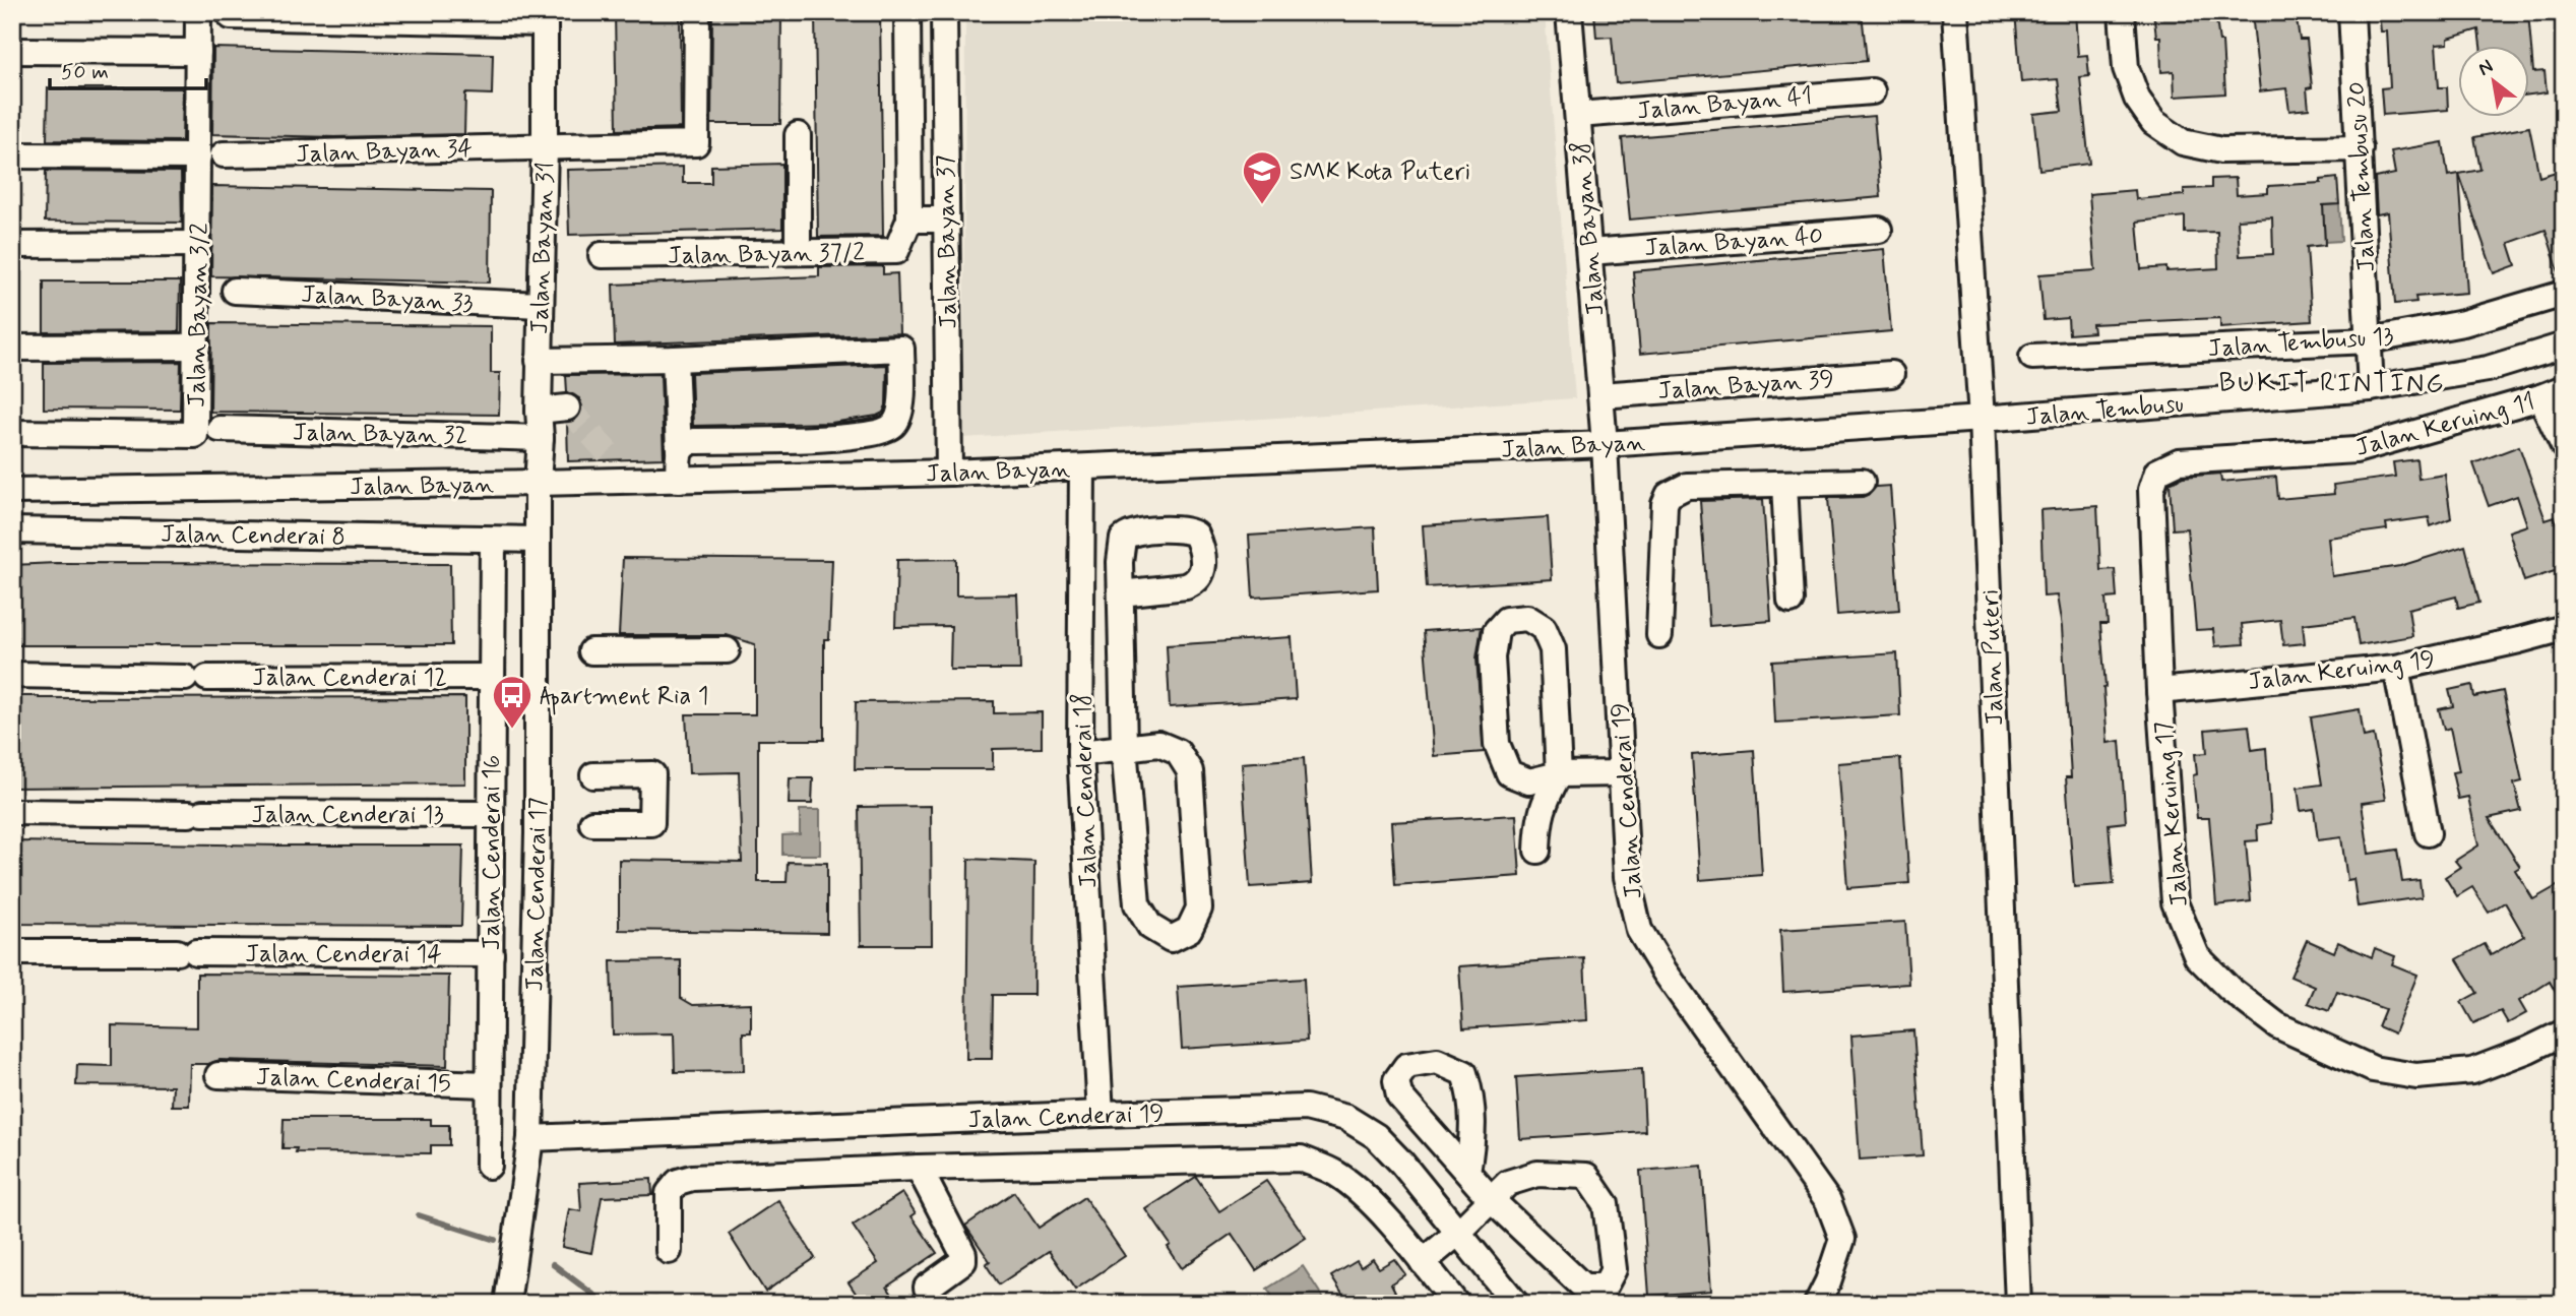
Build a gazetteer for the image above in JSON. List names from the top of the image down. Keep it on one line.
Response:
{"streets":{"street":["Jalan Bayan 41","Jalan Bayan 34","Jalan Tembusu 20","Jalan Bayan 38","Jalan Bayan 40","Jalan Bayan 37","Jalan Bayan 31","Jalan Bayan 37/2","Jalan Bayan 33","Jalan Bayan 3/2","Jalan Tembusu 13","Jalan Bayan 39","Jalan Tembusu","Jalan Keruing 11","Jalan Bayan 32","Jalan Bayan","Jalan Cenderai 8","Jalan Puteri","Jalan Keruing 19","Jalan Cenderai 12","Jalan Cenderai 18","Jalan Cenderai 19","Jalan Cenderai 13","Jalan Keruing 17","Jalan Cenderai 16","Jalan Cenderai 17","Jalan Cenderai 14","Jalan Cenderai 15"]},"crossings":[["Jalan Bayan 41","Jalan Bayan 38"],["Jalan Bayan 34","Jalan Bayan 31"],["Jalan Tembusu 20","Jalan Tembusu 13"],["Jalan Tembusu 20","Jalan Tembusu"],["Jalan Bayan 38","Jalan Bayan 40"],["Jalan Bayan 38","Jalan Bayan 39"],["Jalan Bayan 38","Jalan Bayan"],["Jalan Bayan 38","Jalan Cenderai 19"],["Jalan Bayan 37","Jalan Bayan"],["Jalan Bayan 31","Jalan Bayan 33"],["Jalan Bayan 31","Jalan Bayan 32"],["Jalan Bayan 31","Jalan Bayan"],["Jalan Bayan 31","Jalan Cenderai 17"],["Jalan Tembusu","Jalan Bayan"],["Jalan Tembusu","Jalan Puteri"],["Jalan Keruing 11","Jalan Keruing 17"],["Jalan Bayan","Jalan Puteri"],["Jalan Bayan","Jalan Cenderai 18"],["Jalan Bayan","Jalan Cenderai 19"],["Jalan Bayan","Jalan Cenderai 17"],["Jalan Cenderai 8","Jalan Cenderai 16"],["Jalan Cenderai 8","Jalan Cenderai 17"],["Jalan Keruing 19","Jalan Keruing 17"],["Jalan Cenderai 12","Jalan Cenderai 16"],["Jalan Cenderai 18","Jalan Cenderai 19"],["Jalan Cenderai 19","Jalan Cenderai 17"],["Jalan Cenderai 13","Jalan Cenderai 16"],["Jalan Cenderai 16","Jalan Cenderai 14"],["Jalan Cenderai 16","Jalan Cenderai 15"]],"districts":["BUKIT RINTING"],"places":{"school or university":["SMK Kota Puteri"],"bus stop":["Apartment Ria 1"]},"scale_bar":"50 m","north":"top left"}
